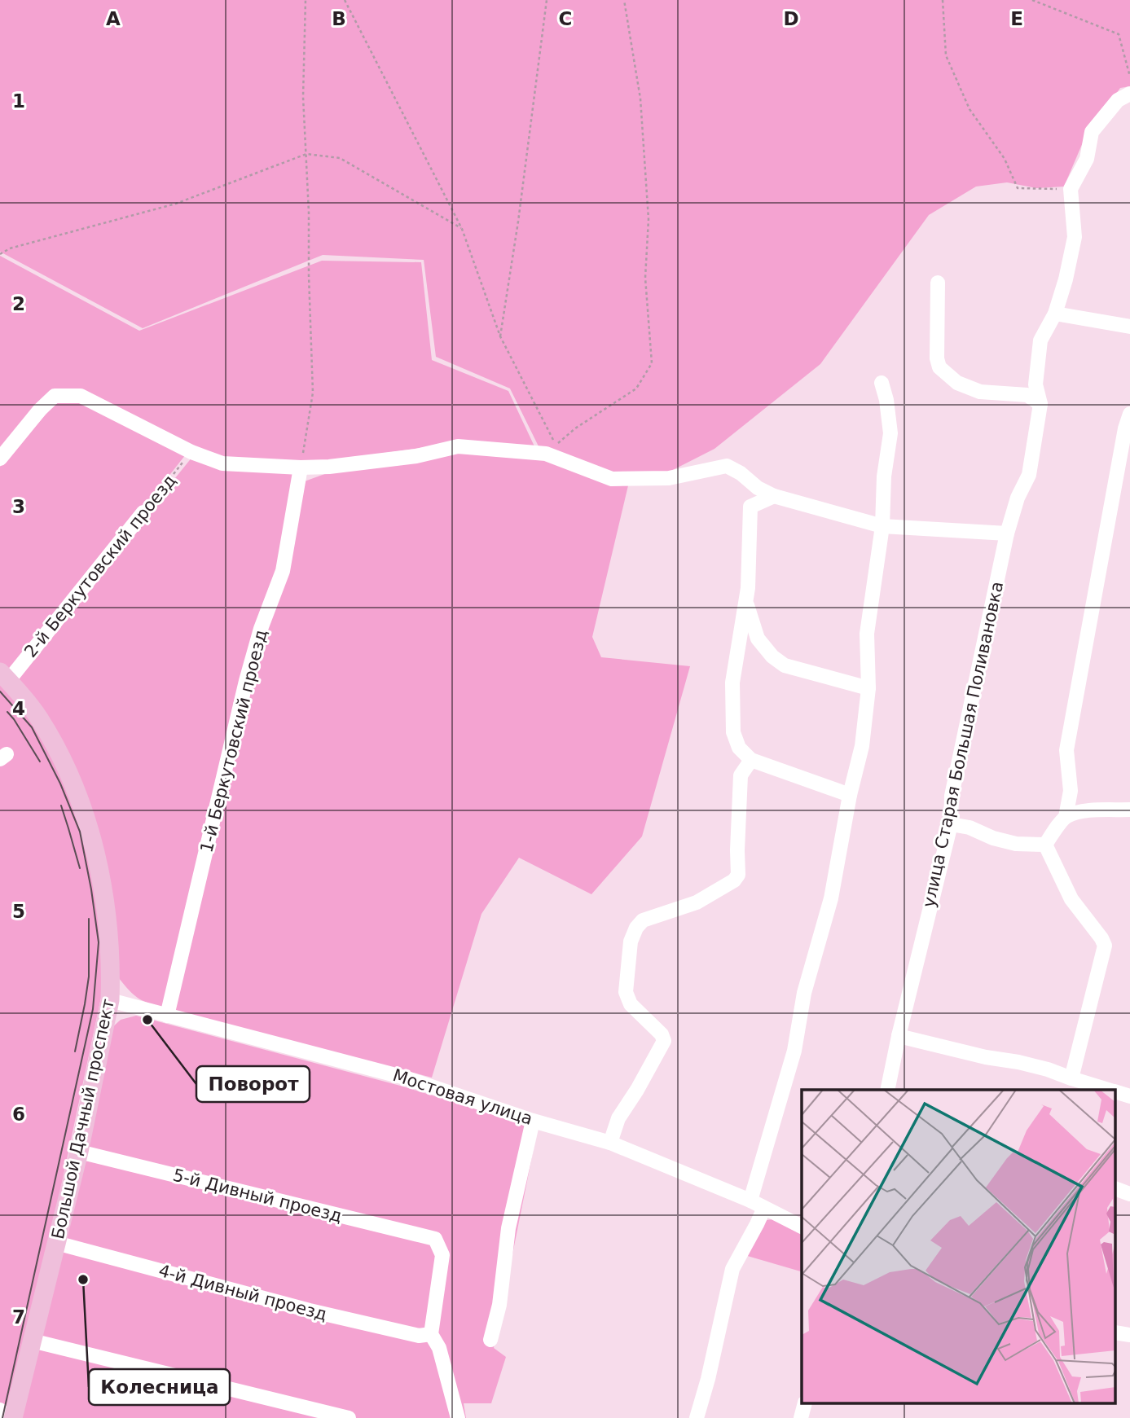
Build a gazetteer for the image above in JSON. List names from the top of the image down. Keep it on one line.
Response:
{"streets":{"main road":["Большой Дачный проспект"],"street":["2-й Беркутовский проезд","1-й Беркутовский проезд","улица Старая Большая Поливановка","Мостовая улица","5-й Дивный проезд","4-й Дивный проезд"]},"crossings":[["2-й Беркутовский проезд","Большой Дачный проспект"],["1-й Беркутовский проезд","Мостовая улица"],["Мостовая улица","Большой Дачный проспект"],["Большой Дачный проспект","5-й Дивный проезд"],["Большой Дачный проспект","4-й Дивный проезд"],["5-й Дивный проезд","4-й Дивный проезд"]],"places":["Поворот","Колесница"],"grid":{"columns":["A","B","C","D","E"],"rows":["1","2","3","4","5","6","7"]}}
